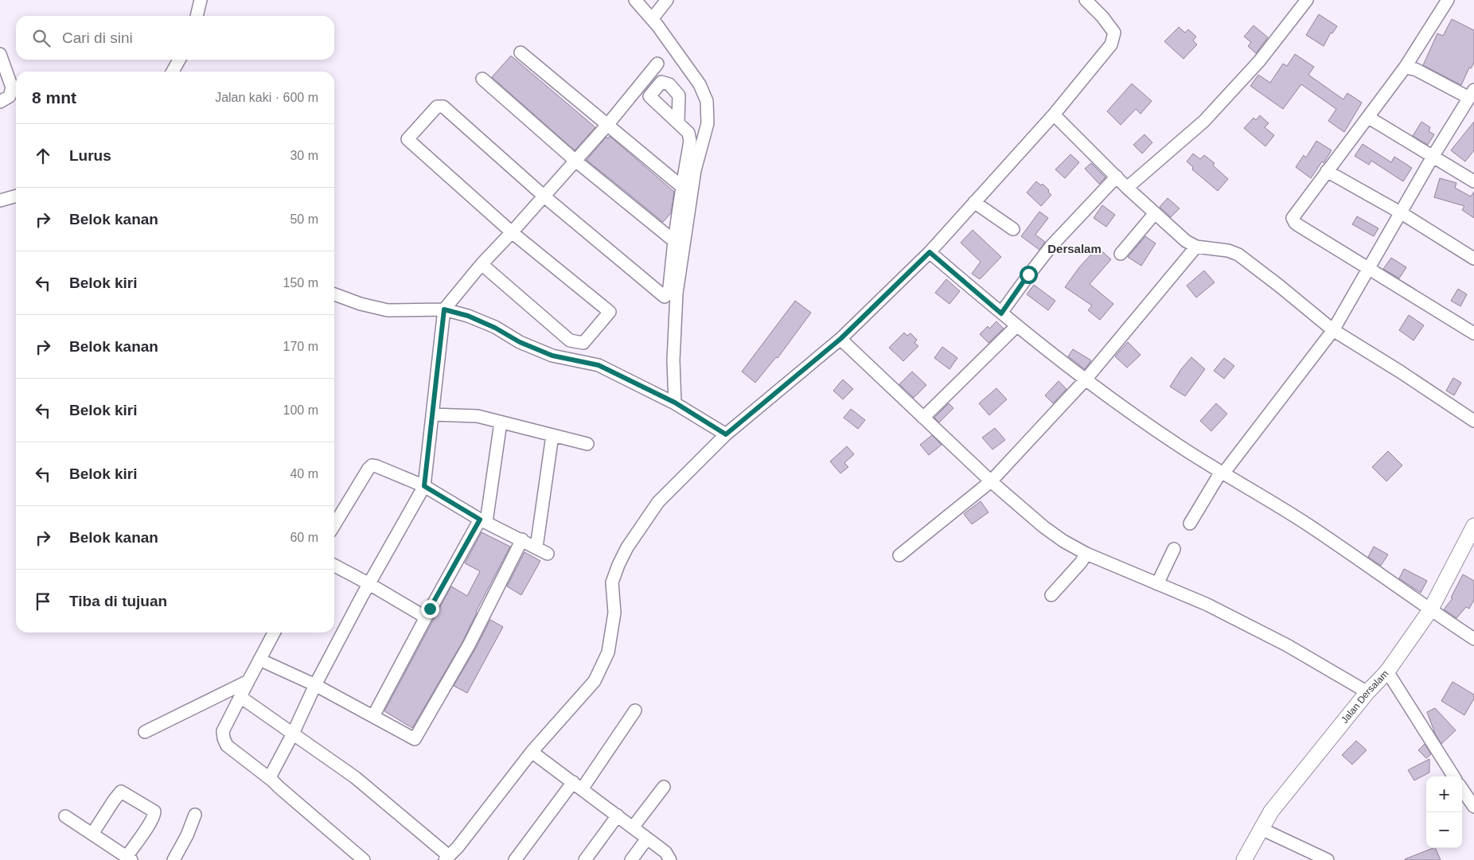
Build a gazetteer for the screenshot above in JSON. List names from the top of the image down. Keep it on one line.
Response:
{"streets":{"main road":["Jalan Dersalam"]},"districts":["Dersalam"],"page":{"search":"Cari di sini","heading":["8 mnt","Jalan kaki · 600 m"],"list":[["Lurus","30 m"],["Belok kanan","50 m"],["Belok kiri","150 m"],["Belok kanan","170 m"],["Belok kiri","100 m"],["Belok kiri","40 m"],["Belok kanan","60 m"],"Tiba di tujuan"],"map_buttons":["+","−"]}}
